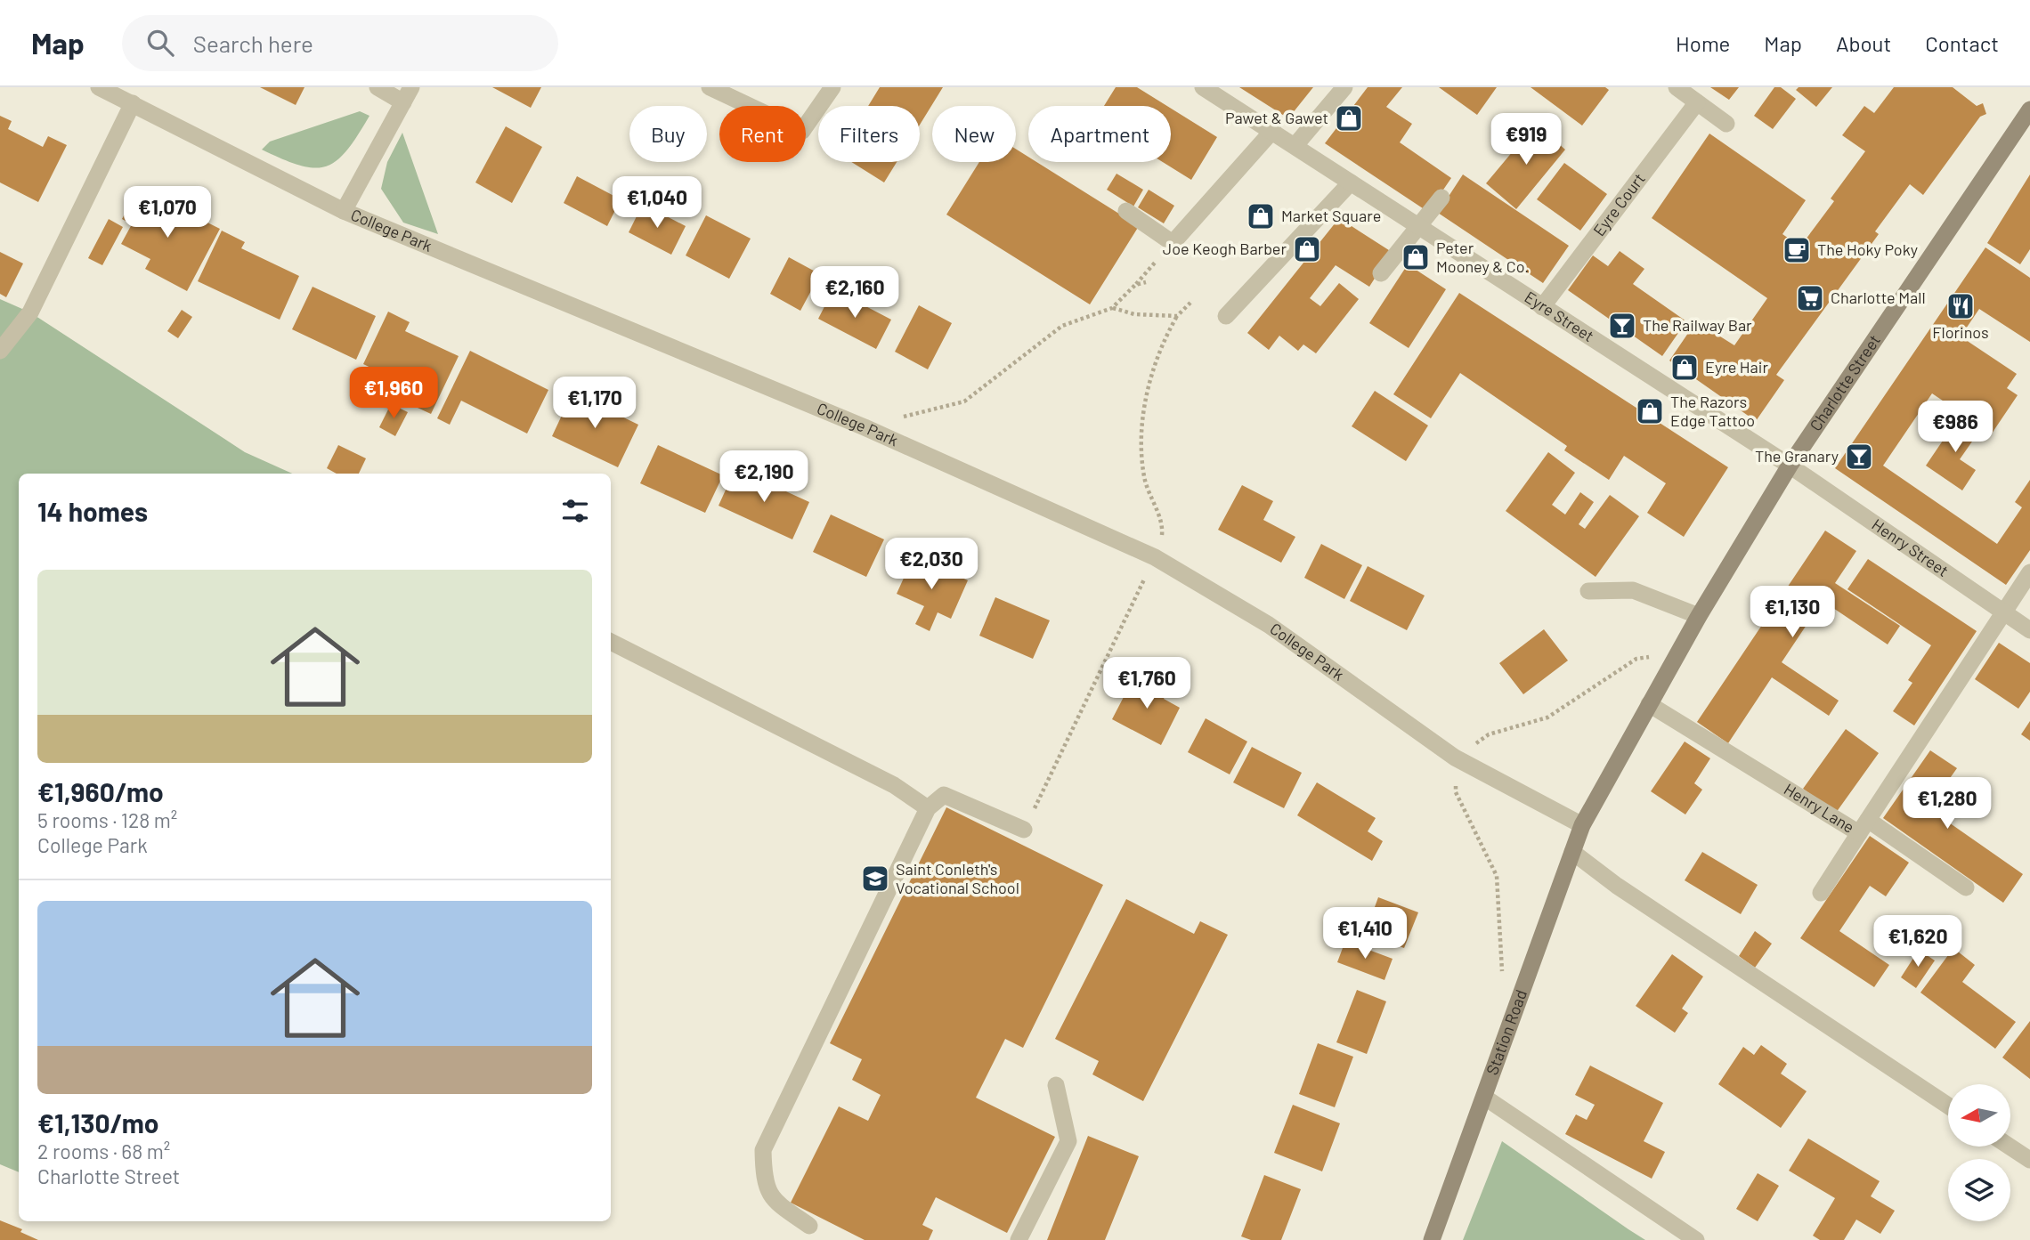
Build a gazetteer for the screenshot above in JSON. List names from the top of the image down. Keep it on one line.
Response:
{"streets":{"main road":["Charlotte Street","Station Road"],"street":["Eyre Court","College Park","Eyre Street","Henry Street","Henry Lane"]},"crossings":[["Eyre Court","Eyre Street"],["College Park","Charlotte Street"],["College Park","Station Road"],["Eyre Street","Charlotte Street"],["Eyre Street","Henry Street"],["Charlotte Street","Henry Street"],["Charlotte Street","Henry Lane"],["Charlotte Street","Station Road"],["Henry Street","Henry Lane"]],"places":{"shop":["Pawet & Gawet","Market Square","Joe Keogh Barber","Peter Mooney & Co.","Eyre Hair","The Razors Edge Tattoo"],"cafe":["The Hoky Poky"],"supermarket":["Charlotte Mall"],"restaurant":["Florinos"],"bar":["The Railway Bar","The Granary"],"school or university":["Saint Conleth's Vocational School"]},"north":"left","page":{"header":"Map","search":"Search here","nav":["Home","Map","About","Contact"],"chip":["Buy","Rent","Filters","New","Apartment"],"price":["€919","€1,040","€1,070","€2,160","€1,960","€1,170","€986","€2,190","€2,030","€1,130","€1,760","€1,280","€1,410","€1,620"],"heading":"14 homes","list":[{"name":"€1,960/mo","note":"5 rooms · 128 m² · College Park"},{"name":"€1,130/mo","note":"2 rooms · 68 m² · Charlotte Street"}]}}
